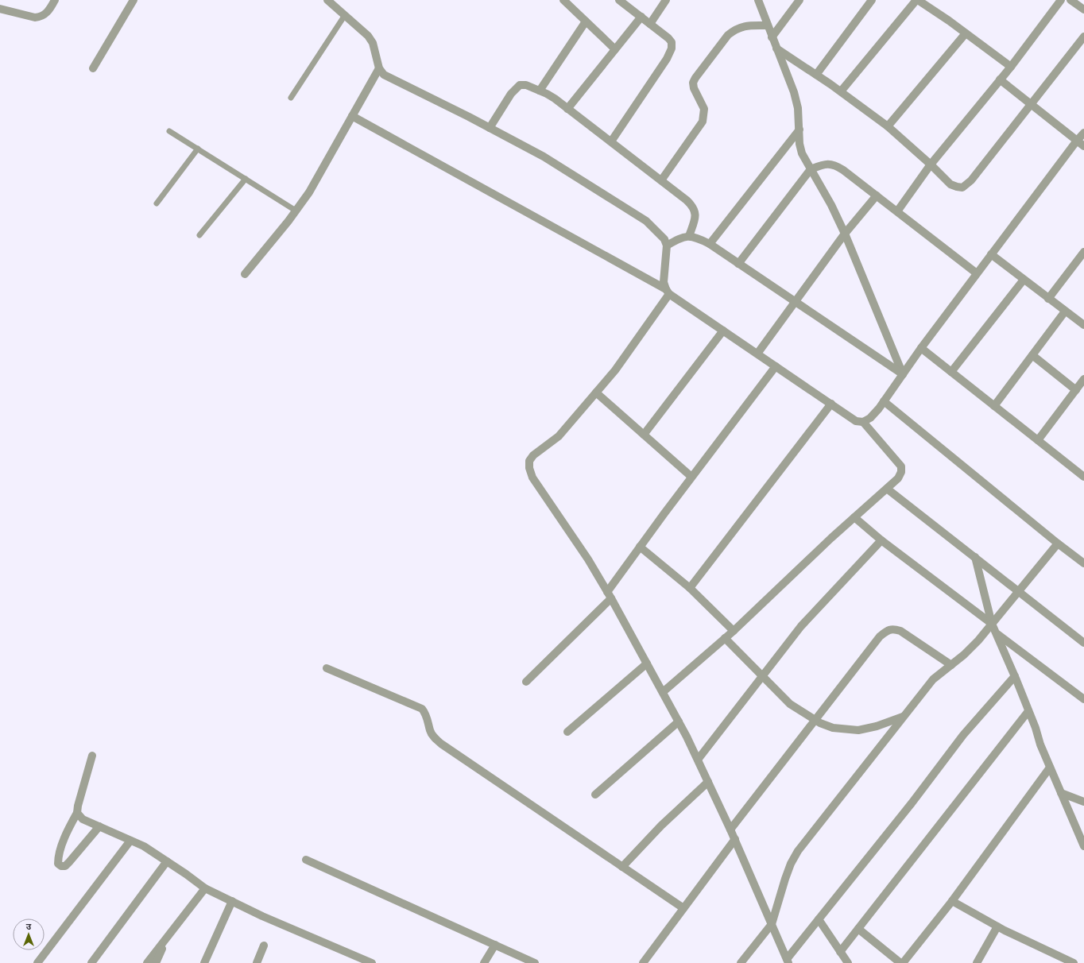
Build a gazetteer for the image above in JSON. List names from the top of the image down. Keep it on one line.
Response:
{"north":"top"}
